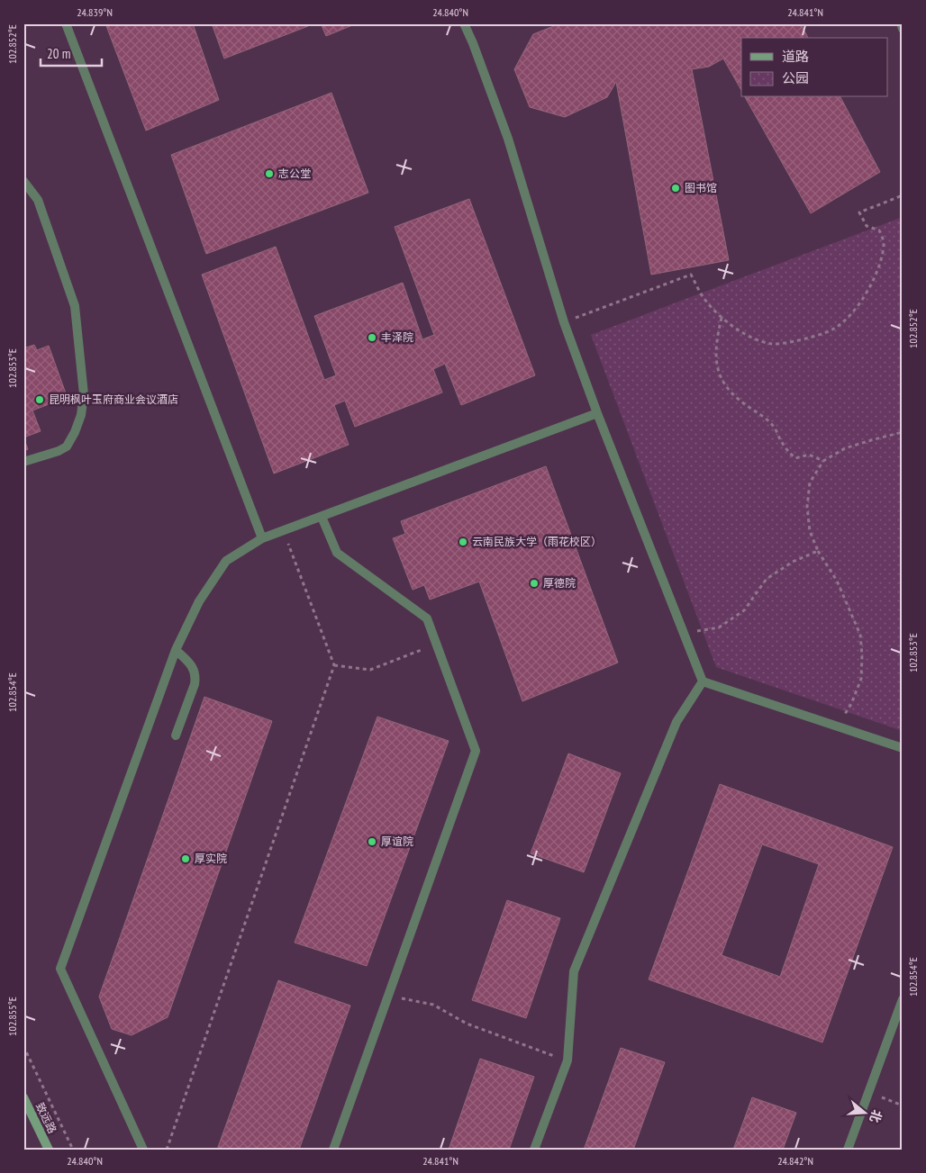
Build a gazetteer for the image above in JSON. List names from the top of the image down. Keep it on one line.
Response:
{"streets":{"main road":["致远路"]},"places":["志公堂","图书馆","丰泽院","昆明枫叶玉府商业会议酒店","云南民族大学（雨花校区）","厚德院","厚谊院","厚实院"],"legend":["道路","公园"],"scale_bar":"20 m","north":"right","coordinates":["24.839°N","24.840°N","24.841°N","102.852°E","102.853°E","102.854°E","102.855°E","24.842°N"]}
